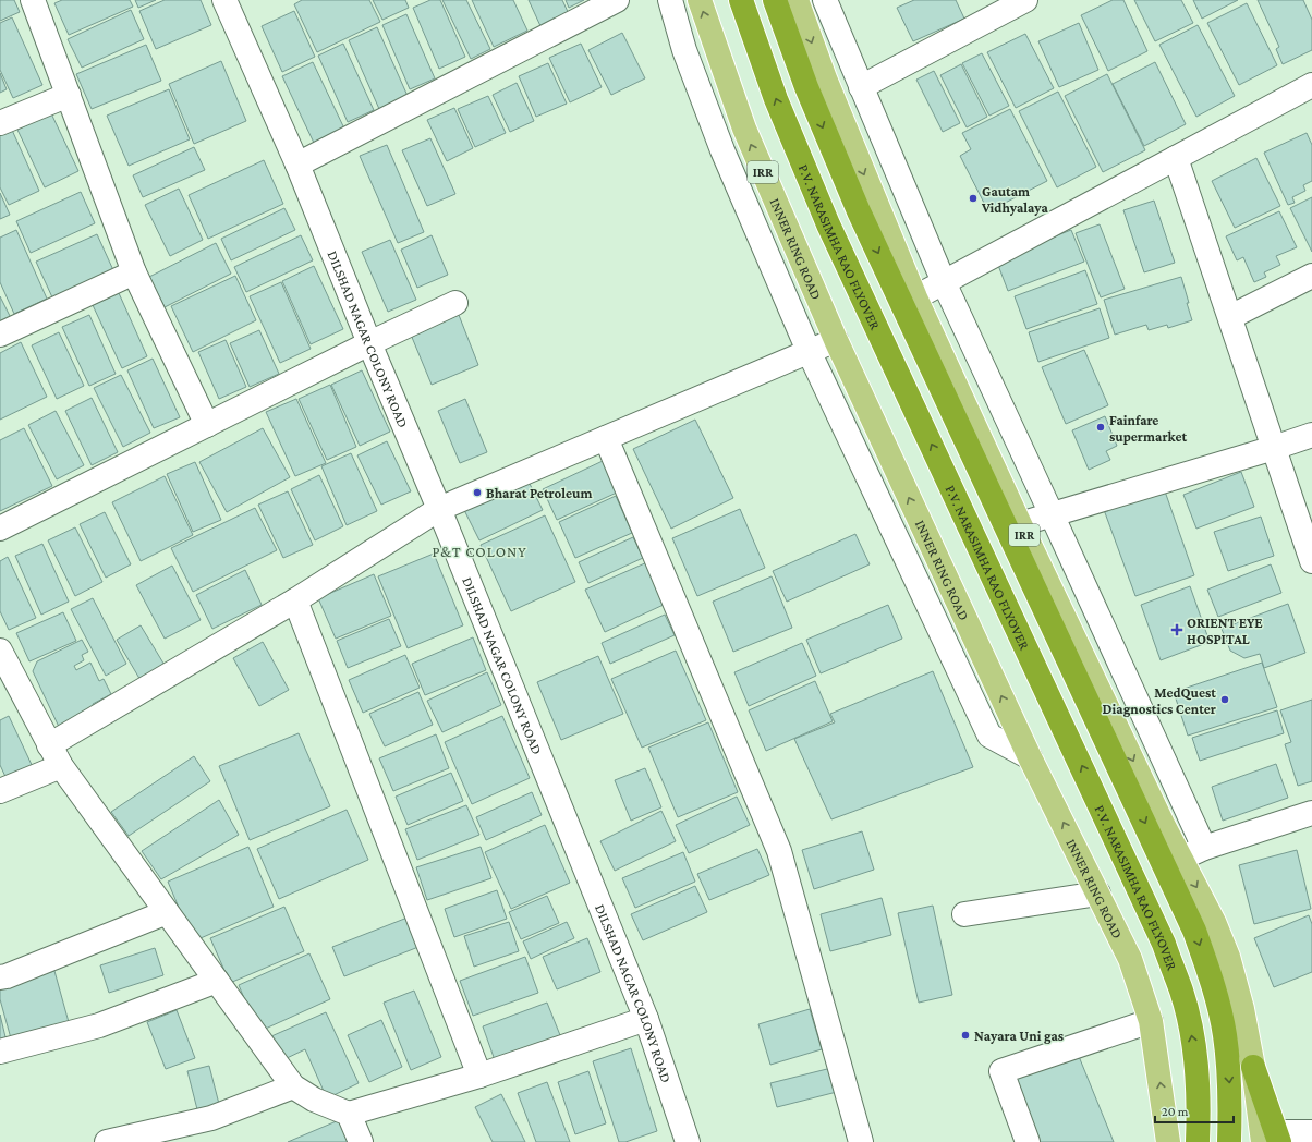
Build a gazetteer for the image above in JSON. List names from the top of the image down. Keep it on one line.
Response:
{"streets":{"highway":["P.V. NARASIMHA RAO FLYOVER"],"main road":["IRR","INNER RING ROAD"],"street":["DILSHAD NAGAR COLONY ROAD"]},"districts":["P&T COLONY"],"places":{"other":["Gautam Vidhyalaya","Fainfare supermarket","Bharat Petroleum","MedQuest Diagnostics Center","Nayara Uni gas"],"health":["ORIENT EYE HOSPITAL"]},"scale_bar":"20 m"}
